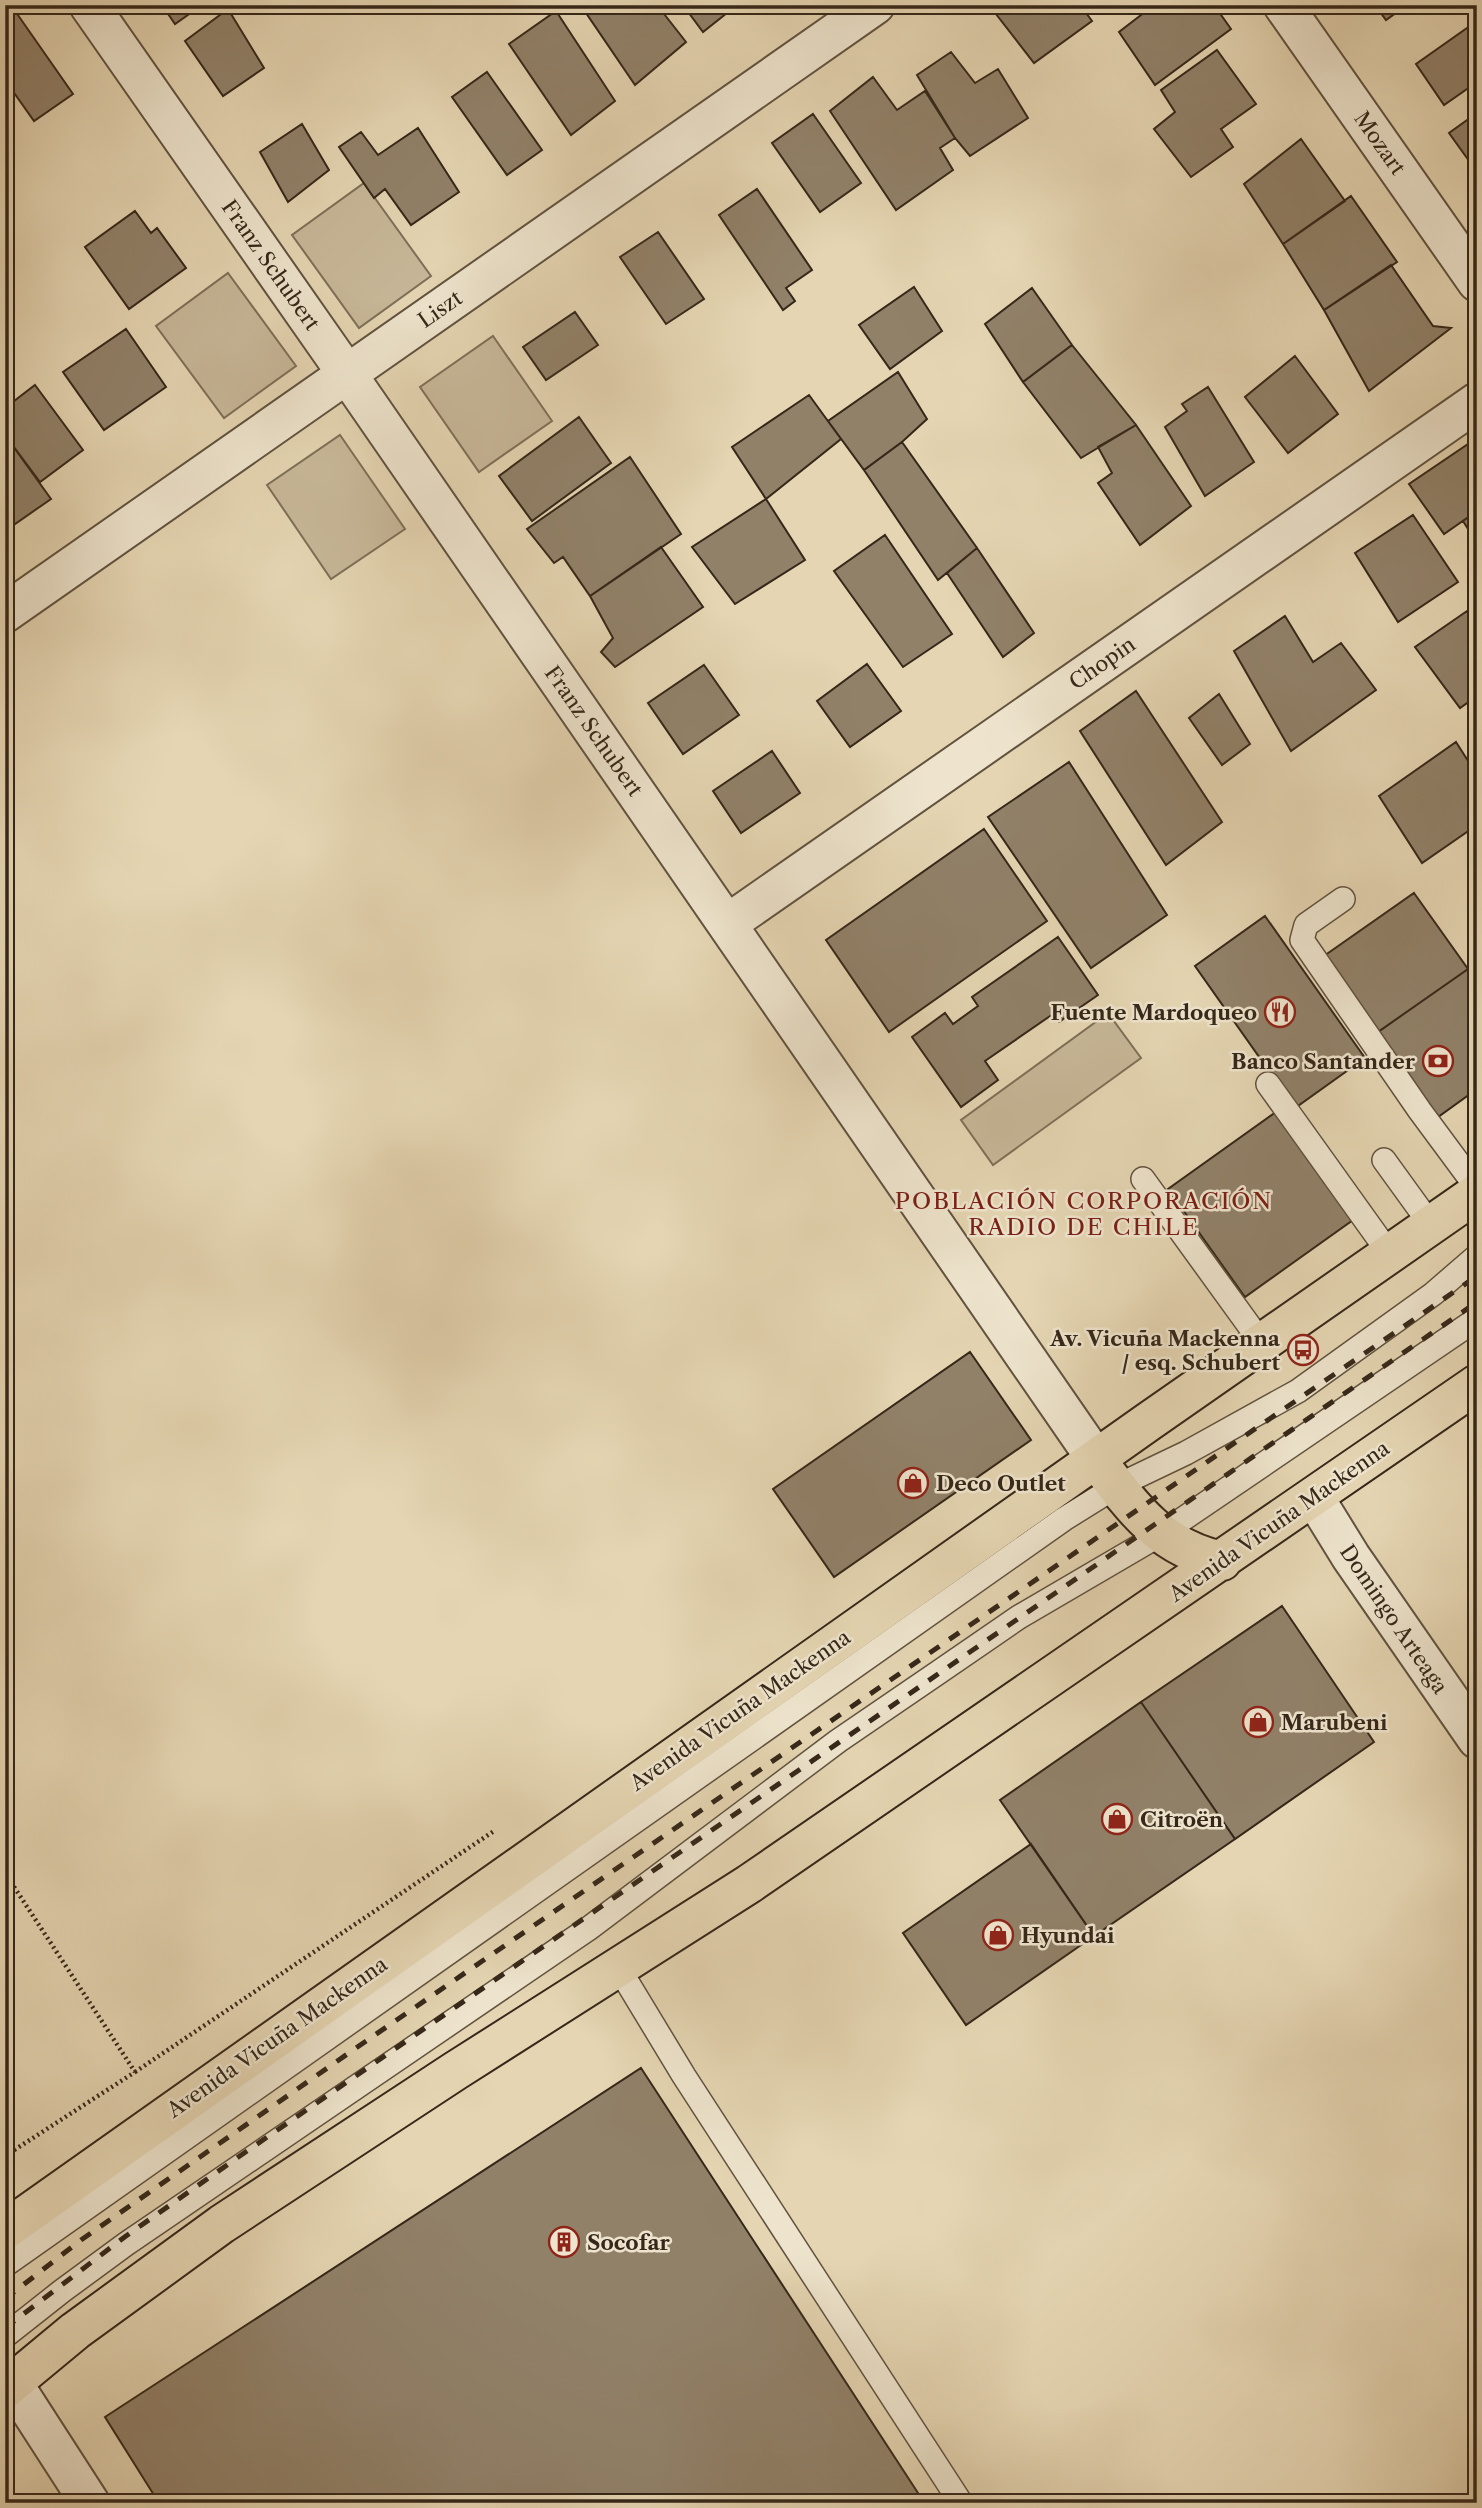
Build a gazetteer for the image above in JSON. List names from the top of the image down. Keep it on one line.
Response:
{"streets":{"main road":["Avenida Vicuña Mackenna"],"street":["Mozart","Franz Schubert","Liszt","Chopin","Domingo Arteaga"]},"crossings":[["Franz Schubert","Liszt"],["Franz Schubert","Chopin"],["Franz Schubert","Avenida Vicuña Mackenna"],["Avenida Vicuña Mackenna","Domingo Arteaga"]],"districts":["POBLACIÓN CORPORACIÓN RADIO DE CHILE"],"places":{"restaurant":["Fuente Mardoqueo"],"bank":["Banco Santander"],"bus stop":["Av. Vicuña Mackenna / esq. Schubert"],"shop":["Deco Outlet","Marubeni","Citroën","Hyundai"],"building":["Socofar"]}}
